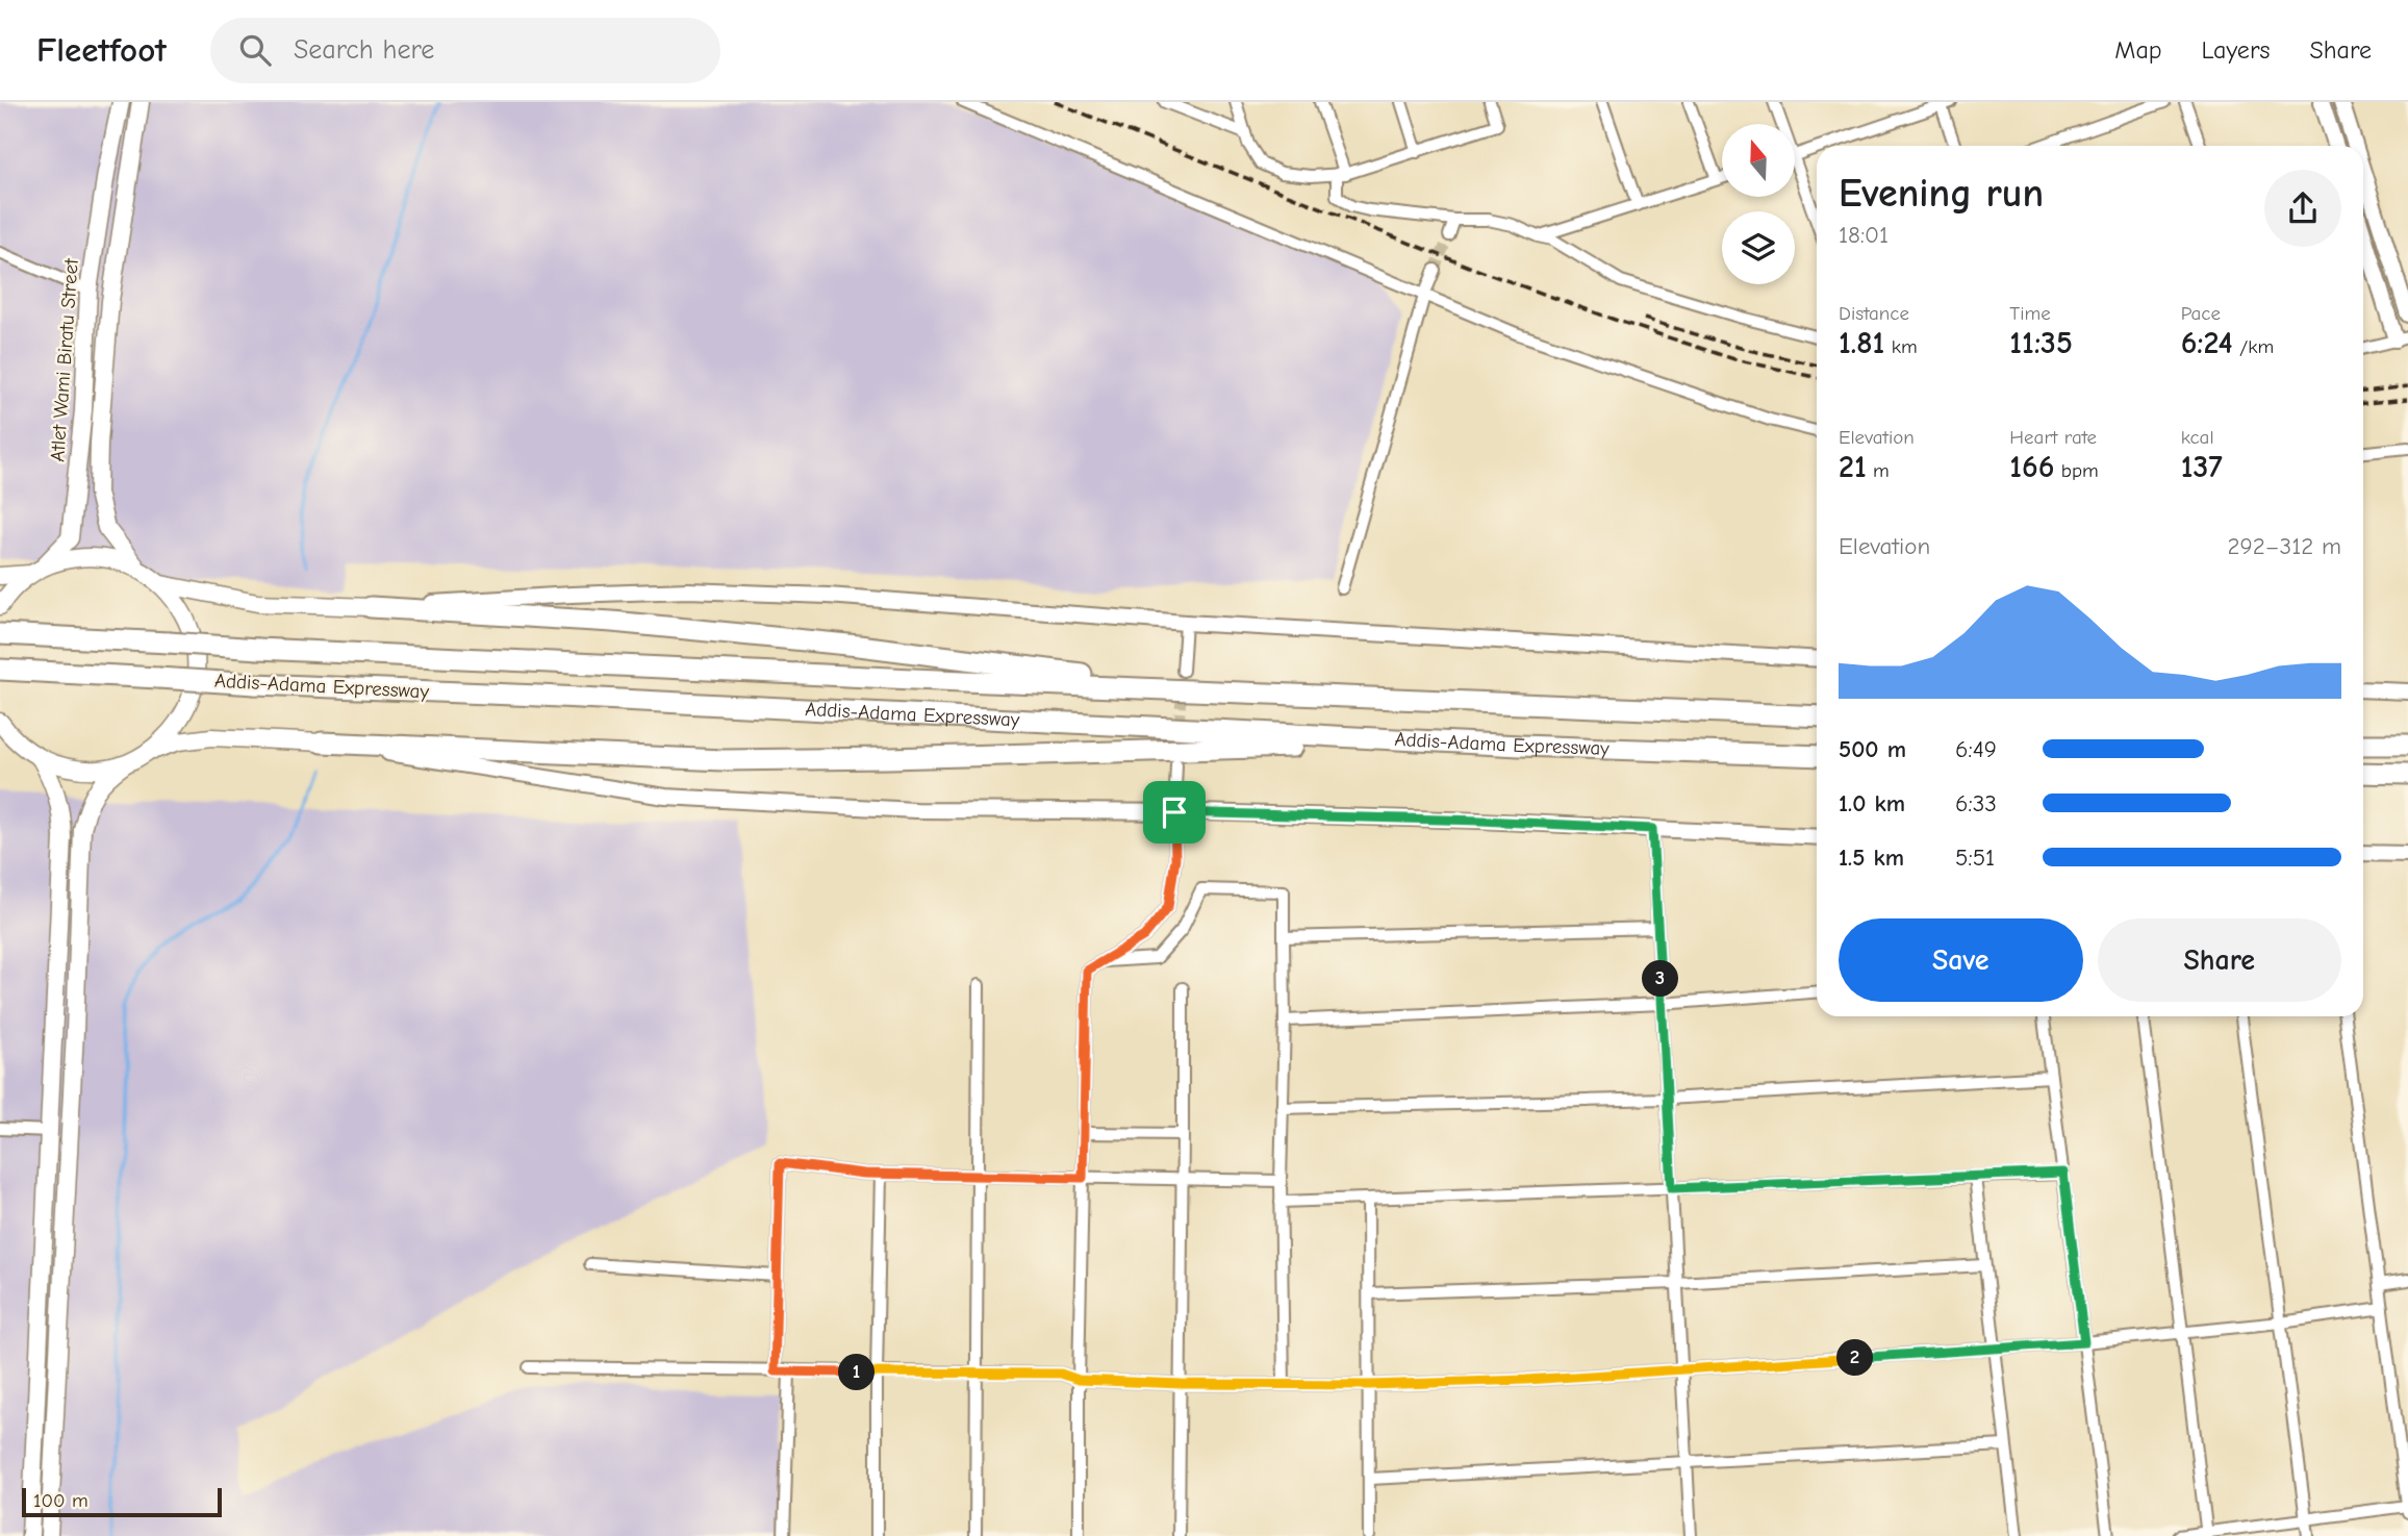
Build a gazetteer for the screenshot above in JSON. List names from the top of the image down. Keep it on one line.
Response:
{"streets":{"highway":["Addis-Adama Expressway"],"main road":["Atlet Wami Biratu Street"]},"scale_bar":"100 m","north":"top","page":{"header":"Fleetfoot","search":"Search here","nav":["Map","Layers","Share"],"heading":["Evening run","18:01"],"stats":[["Distance","1.81 km"],["Time","11:35"],["Pace","6:24 /km"],["Elevation","21 m"],["Heart rate","166 bpm"],["kcal","137"]],"chart":["Elevation","292–312 m"],"list":[{"name":"500 m","note":"6:49"},{"name":"1.0 km","note":"6:33"},{"name":"1.5 km","note":"5:51"}],"buttons":["Save","Share"],"pins":["3","2","1"],"scale":"100 m"}}
